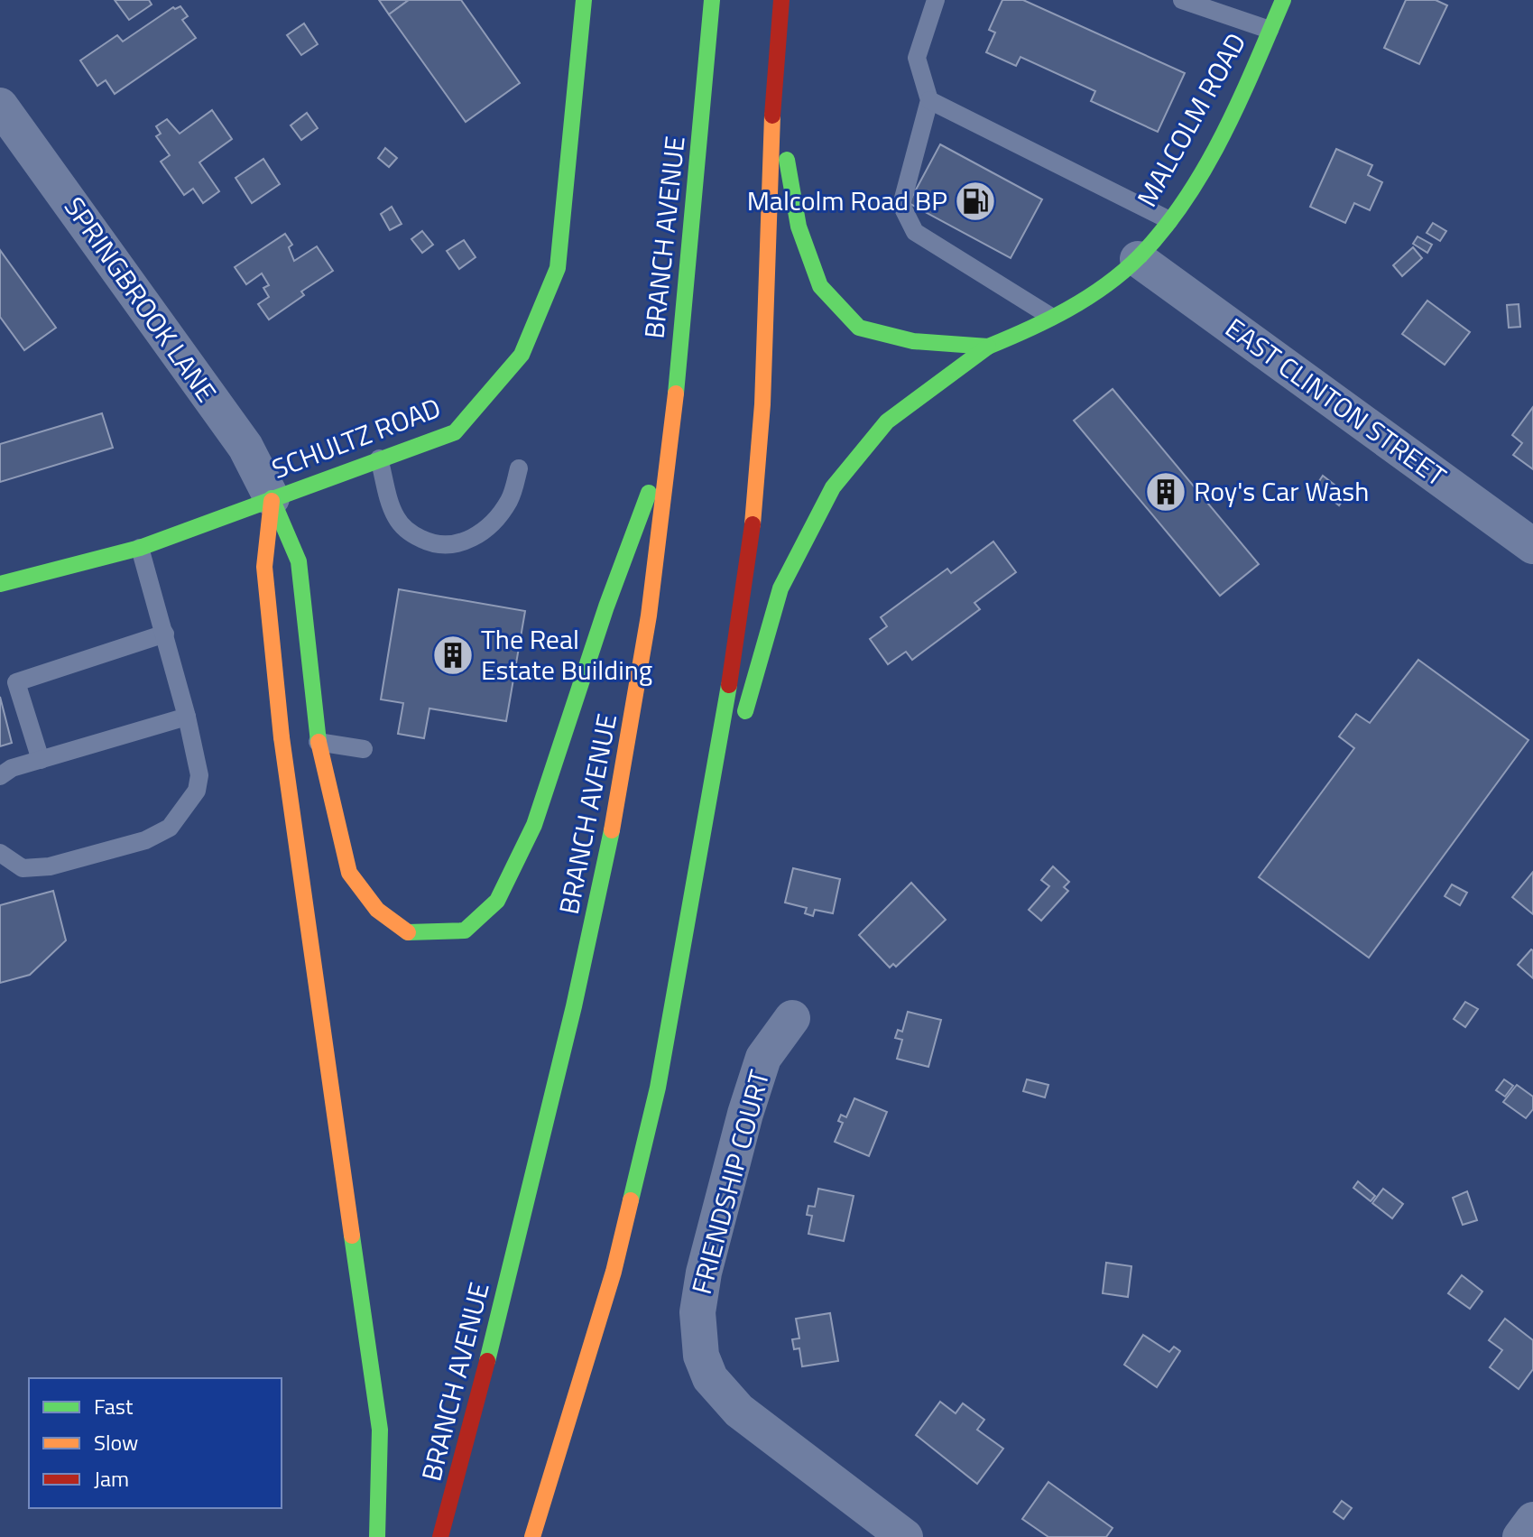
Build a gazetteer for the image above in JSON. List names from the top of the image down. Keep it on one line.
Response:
{"streets":{"main road":["MALCOLM ROAD","BRANCH AVENUE","SCHULTZ ROAD"],"street":["SPRINGBROOK LANE","EAST CLINTON STREET","FRIENDSHIP COURT"]},"crossings":[["MALCOLM ROAD","EAST CLINTON STREET"],["SPRINGBROOK LANE","SCHULTZ ROAD"]],"places":{"fuel station":["Malcolm Road BP"],"building":["Roy's Car Wash","The Real Estate Building"]},"legend":["Fast","Slow","Jam"]}
